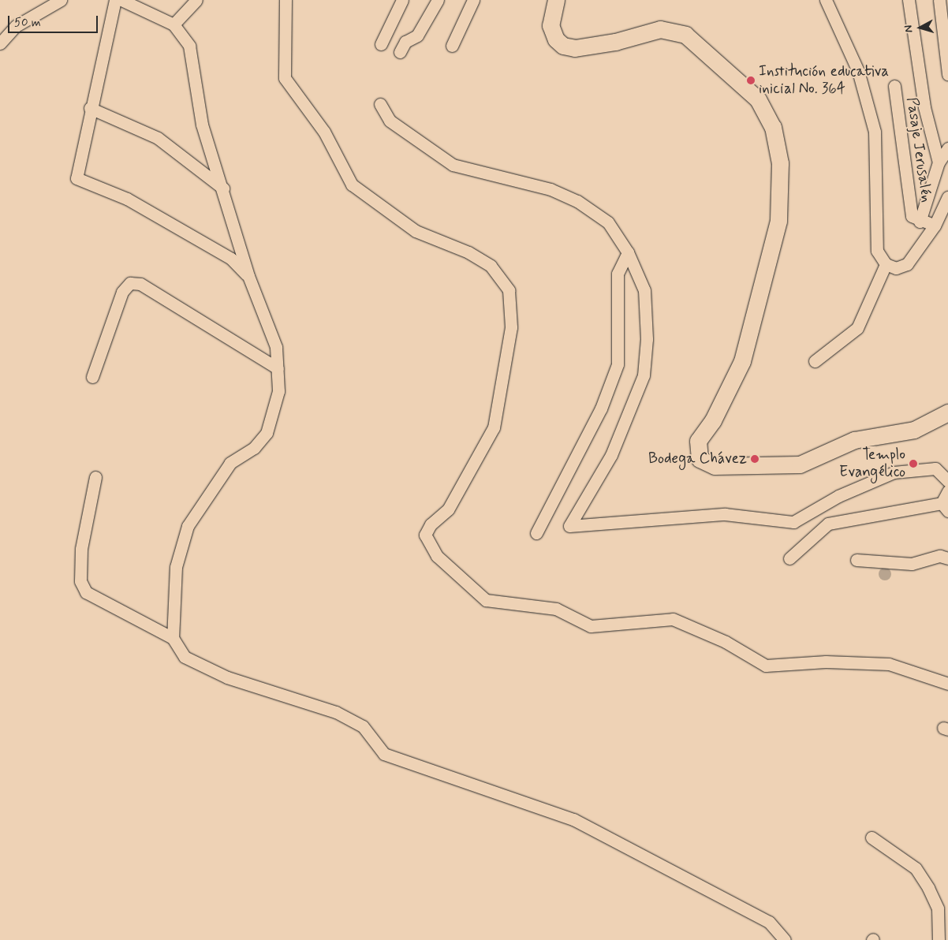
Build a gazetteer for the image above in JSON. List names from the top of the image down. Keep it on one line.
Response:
{"streets":{"street":["Pasaje Jerusalén"]},"places":["Institución educativa inicial No. 364","Bodega Chávez","Templo Evangélico"],"scale_bar":"50 m","north":"left"}
